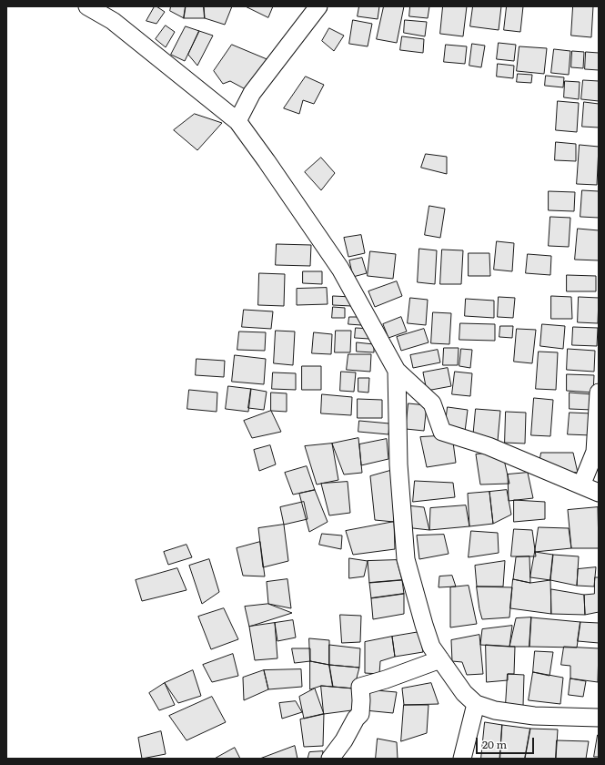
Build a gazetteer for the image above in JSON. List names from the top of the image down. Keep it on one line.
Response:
{"scale_bar":"20 m"}
